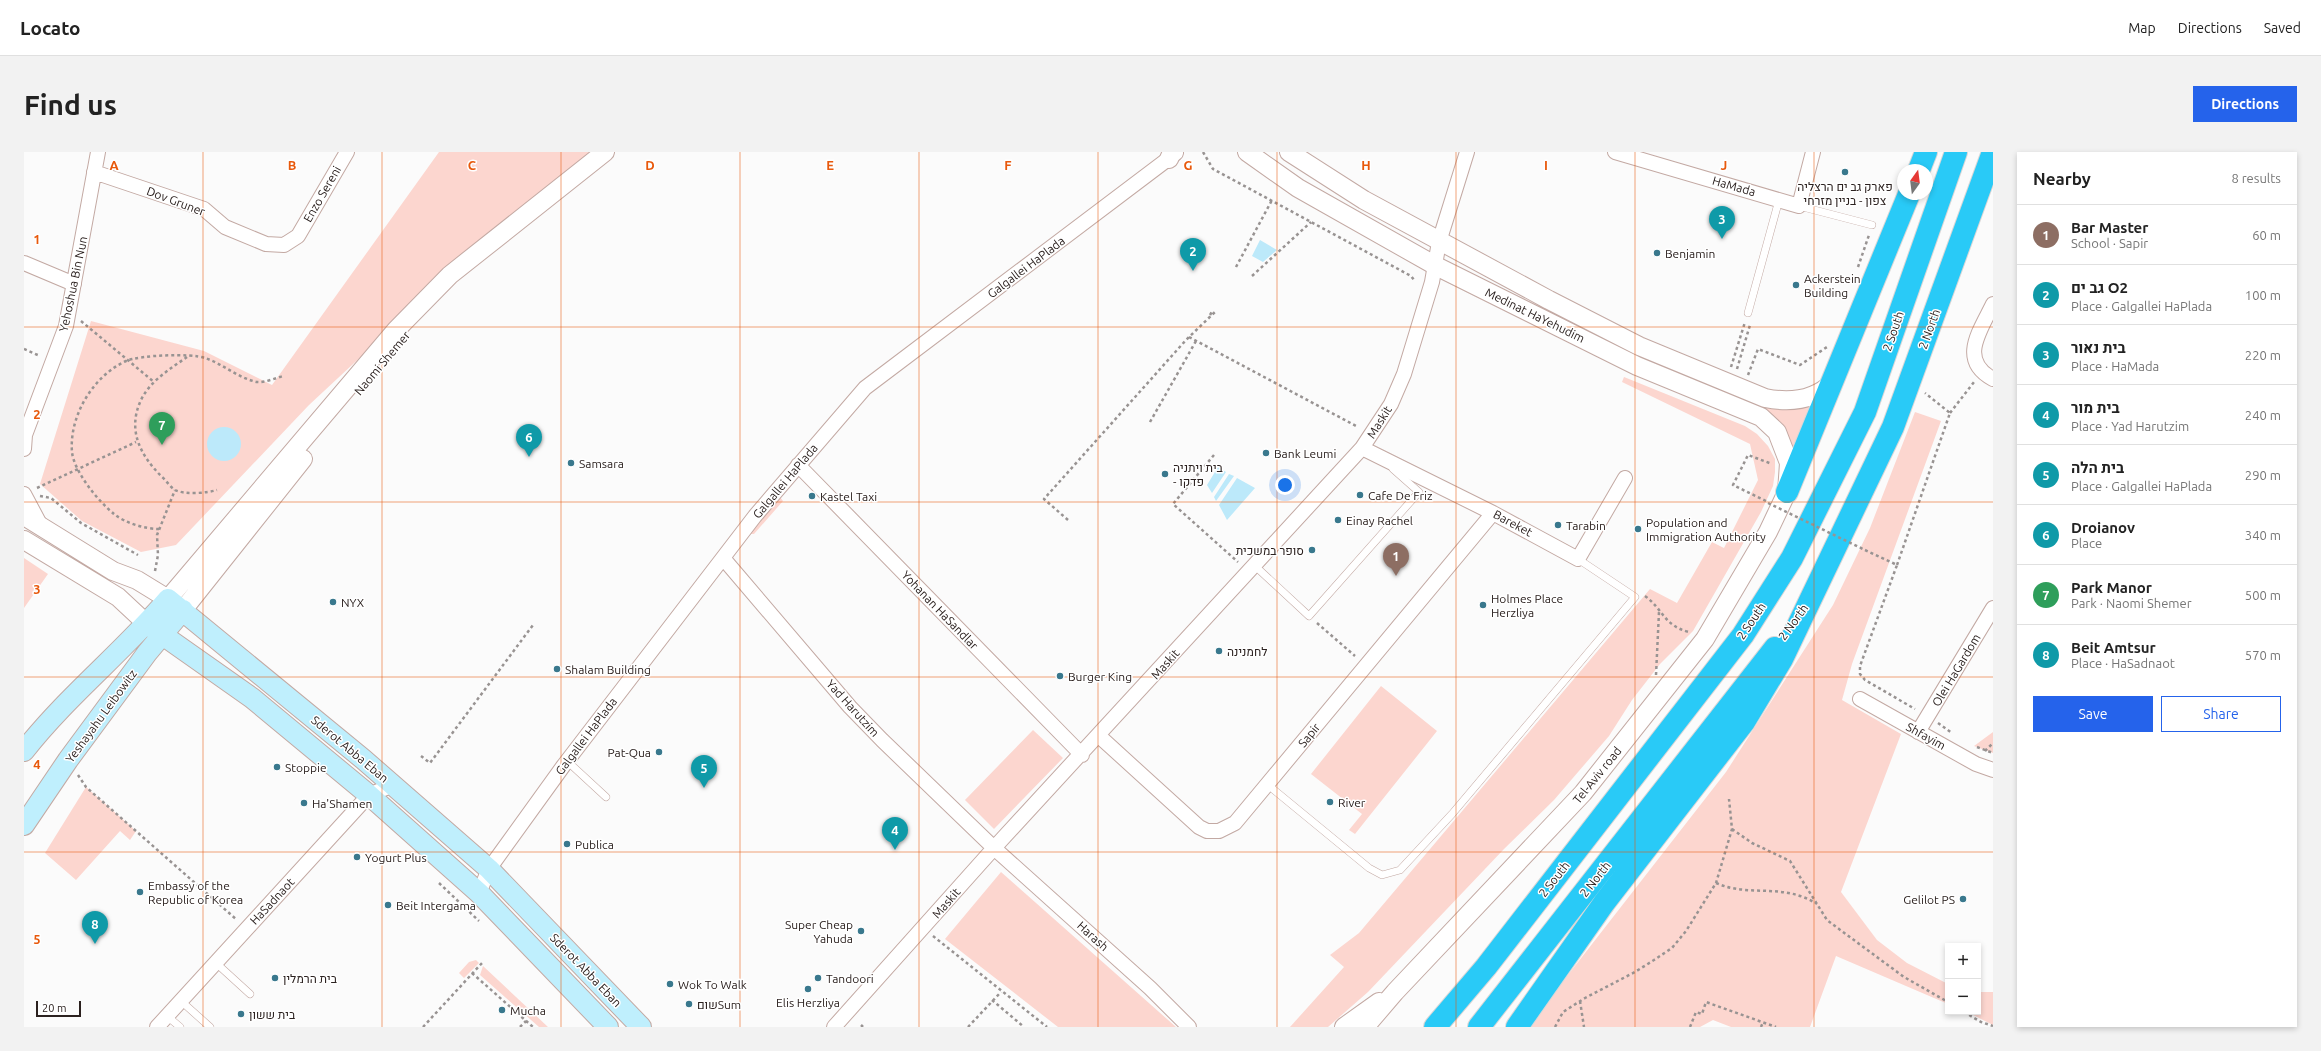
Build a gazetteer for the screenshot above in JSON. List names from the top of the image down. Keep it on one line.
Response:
{"streets":{"highway":["2 North","2 South"],"main road":["Yeshayahu Leibowitz","Sderot Abba Eban"],"street":["HaMada","Enzo Sereni","Dov Gruner","Galgallei HaPlada","Yehoshua Bin Nun","Medinat HaYehudim","Naomi Shemer","Maskit","Bareket","Yohanan HaSandlar","Olei HaGardom","Yad Harutzim","Sapir","Shfayim","Tel-Aviv road","HaSadnaot","Harash"]},"crossings":[["Enzo Sereni","Dov Gruner"],["Dov Gruner","Yehoshua Bin Nun"],["Galgallei HaPlada","Yohanan HaSandlar"],["Galgallei HaPlada","Yad Harutzim"],["Galgallei HaPlada","Sderot Abba Eban"],["Medinat HaYehudim","Maskit"],["Medinat HaYehudim","Tel-Aviv road"],["Naomi Shemer","Yeshayahu Leibowitz"],["Naomi Shemer","Sderot Abba Eban"],["Maskit","Bareket"],["Maskit","Yohanan HaSandlar"],["Maskit","Yad Harutzim"],["Maskit","Sapir"],["Maskit","Harash"],["Bareket","Sapir"],["Olei HaGardom","Shfayim"],["Yad Harutzim","Harash"],["Yeshayahu Leibowitz","Sderot Abba Eban"],["Sderot Abba Eban","HaSadnaot"]],"places":["פארק גב ים הרצליה צפון - בניין מזרחי","Benjamin","Ackerstein Building","Bank Leumi","Samsara","בית ויתניה - פדקו","Cafe De Friz","Kastel Taxi","Einay Rachel","Tarabin","Population and Immigration Authority","סופר במשכית","NYX","Holmes Place Herzliya","לחמנינה","Shalam Building","Burger King","Pat-Qua","Stoppie","River","Ha'Shamen","Publica","Yogurt Plus","Embassy of the Republic of Korea","Gelilot PS","Beit Intergama","Super Cheap Yahuda","בית הרמלין","Tandoori","Wok To Walk","Elis Herzliya","שוםSum","Mucha","בית ששון"],"scale_bar":"20 m","north":"top","page":{"header":"Locato","nav":["Map","Directions","Saved"],"buttons":["Directions",["Save","Share"]],"title":"Find us","heading":["Nearby","8 results"],"list":[{"mark":"1","name":"Bar Master","note":"School · Sapir","value":"60 m"},{"mark":"2","name":"גב ים O2","note":"Place · Galgallei HaPlada","value":"100 m"},{"mark":"3","name":"בית נאור","note":"Place · HaMada","value":"220 m"},{"mark":"4","name":"בית מור","note":"Place · Yad Harutzim","value":"240 m"},{"mark":"5","name":"בית הלה","note":"Place · Galgallei HaPlada","value":"290 m"},{"mark":"6","name":"Droianov","note":"Place","value":"340 m"},{"mark":"7","name":"Park Manor","note":"Park · Naomi Shemer","value":"500 m"},{"mark":"8","name":"Beit Amtsur","note":"Place · HaSadnaot","value":"570 m"}],"pins":["3","2","7","6","1","5","4","8"],"map_buttons":["+","−"],"scale":"20 m"},"grid":{"columns":["A","B","C","D","E","F","G","H","I","J"],"rows":["1","2","3","4","5"]}}
